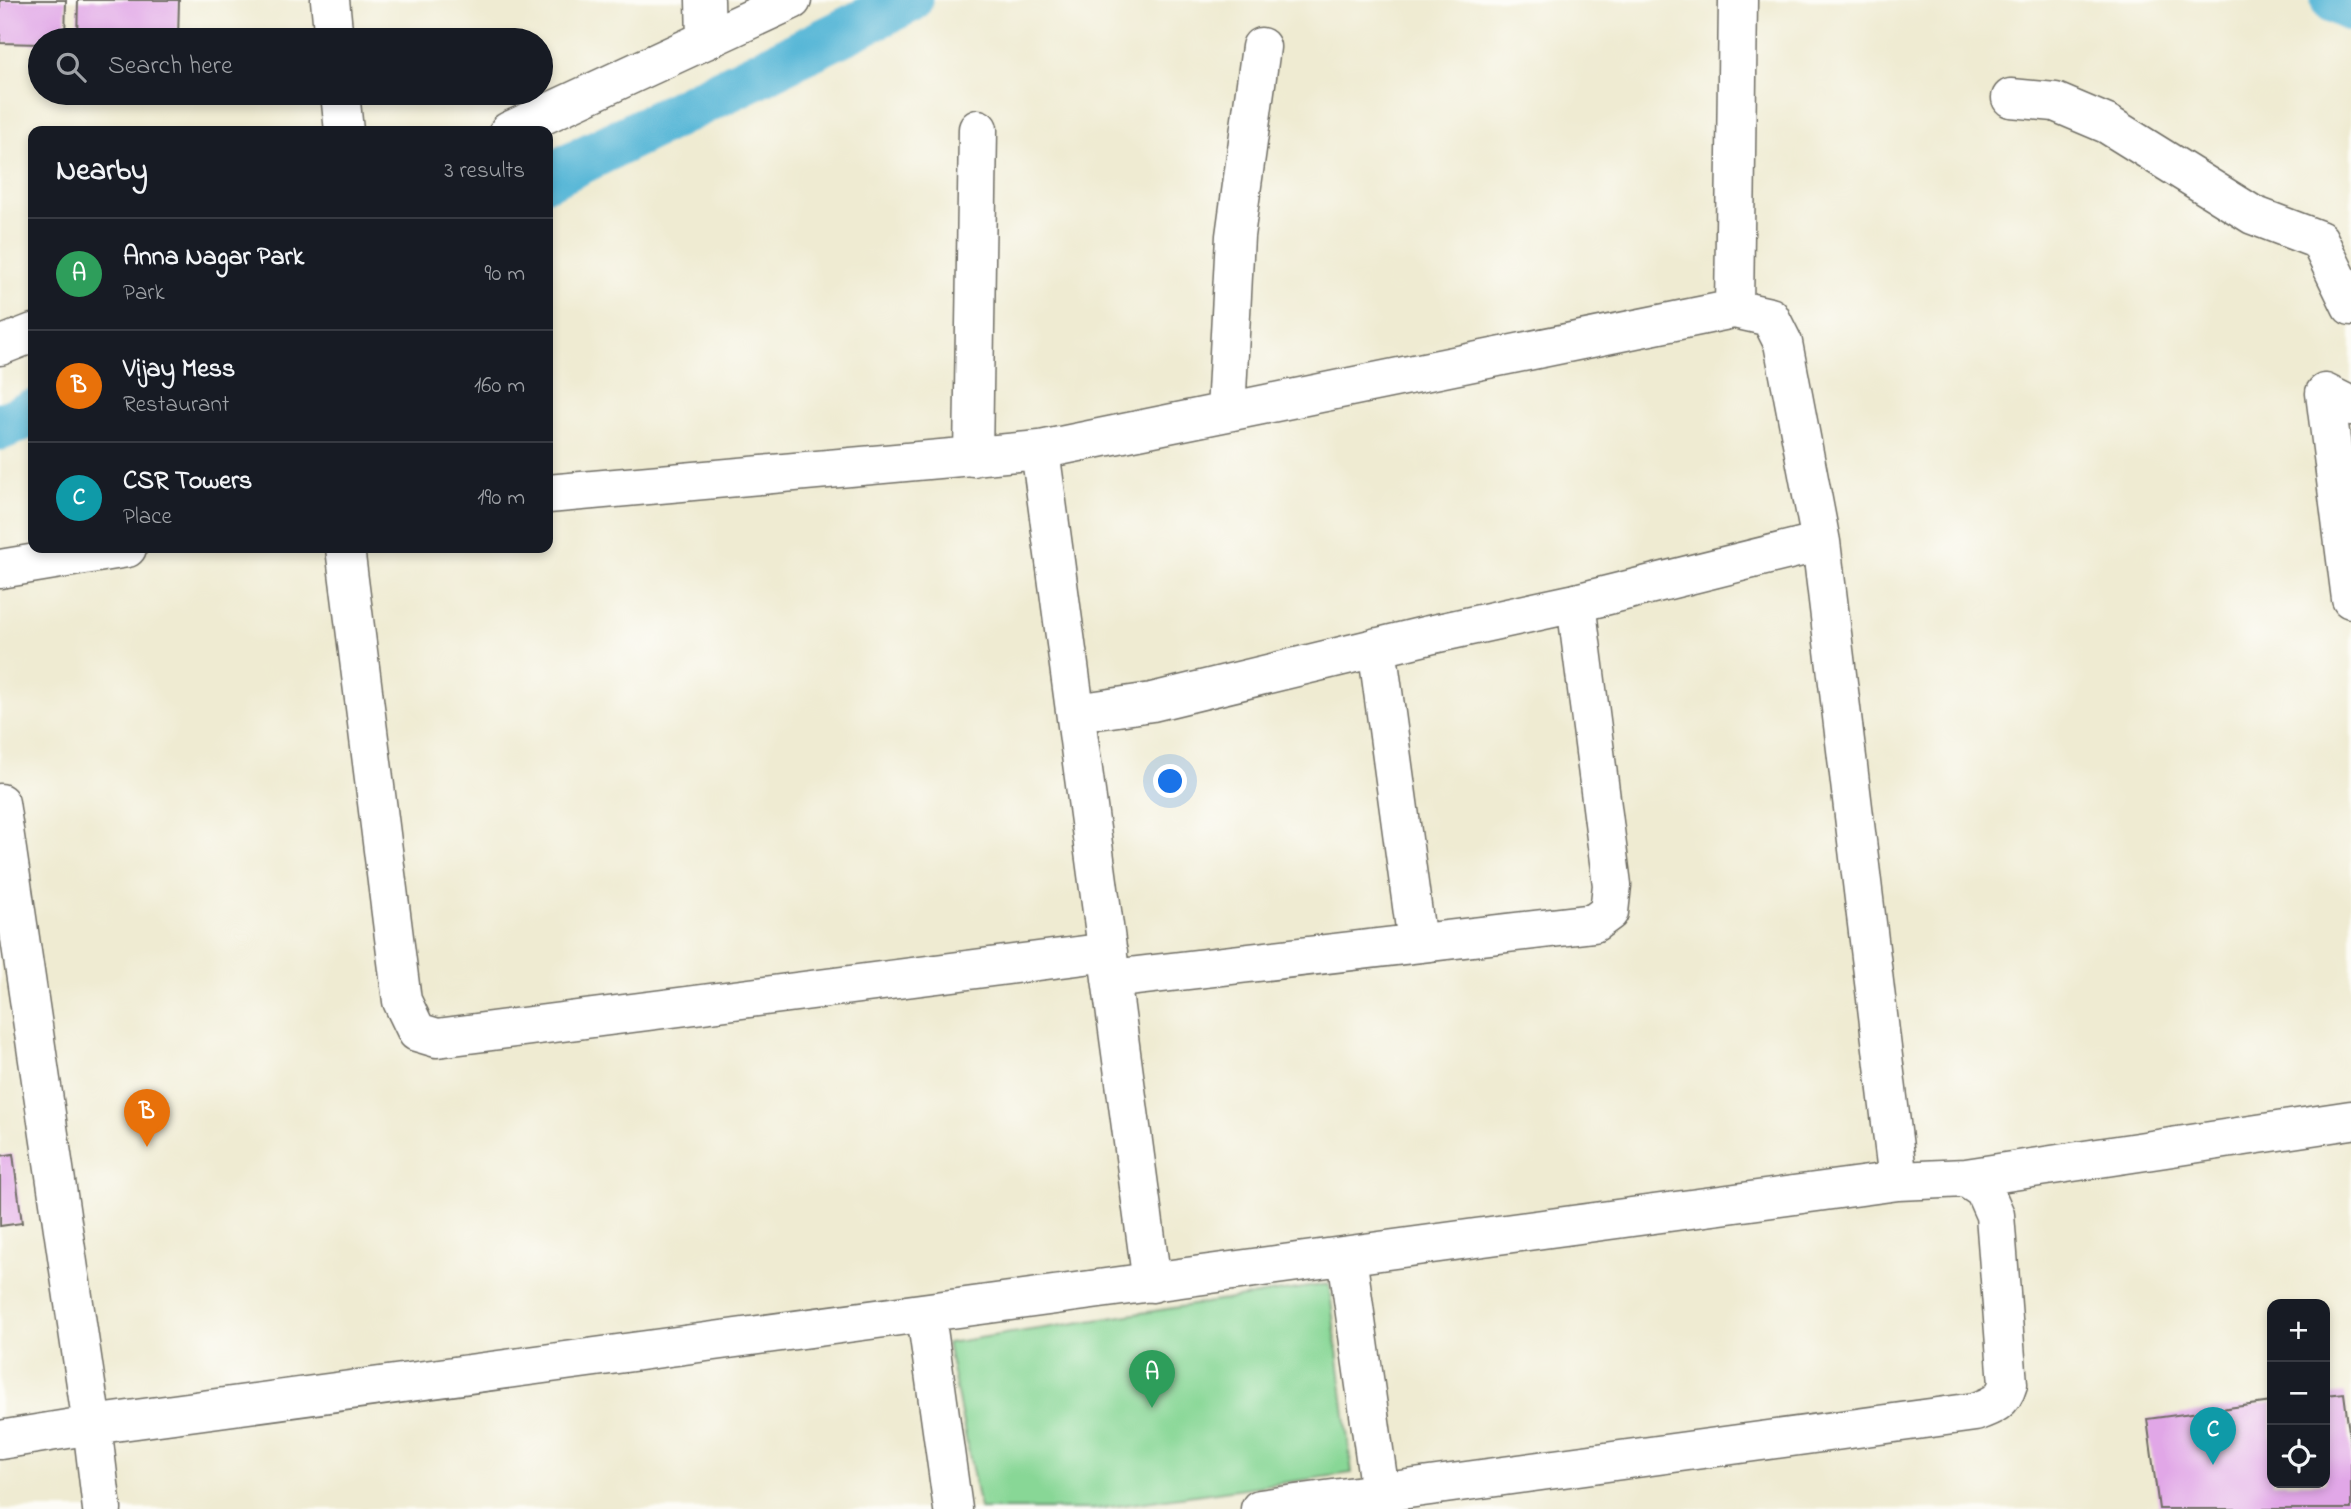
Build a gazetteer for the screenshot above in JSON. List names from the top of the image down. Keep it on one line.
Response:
{"page":{"search":"Search here","heading":["Nearby","3 results"],"list":[{"mark":"A","name":"Anna Nagar Park","note":"Park","value":"90 m"},{"mark":"B","name":"Vijay Mess","note":"Restaurant","value":"160 m"},{"mark":"C","name":"CSR Towers","note":"Place","value":"190 m"}],"pins":["B","A","C"],"map_buttons":["+","−"]}}
